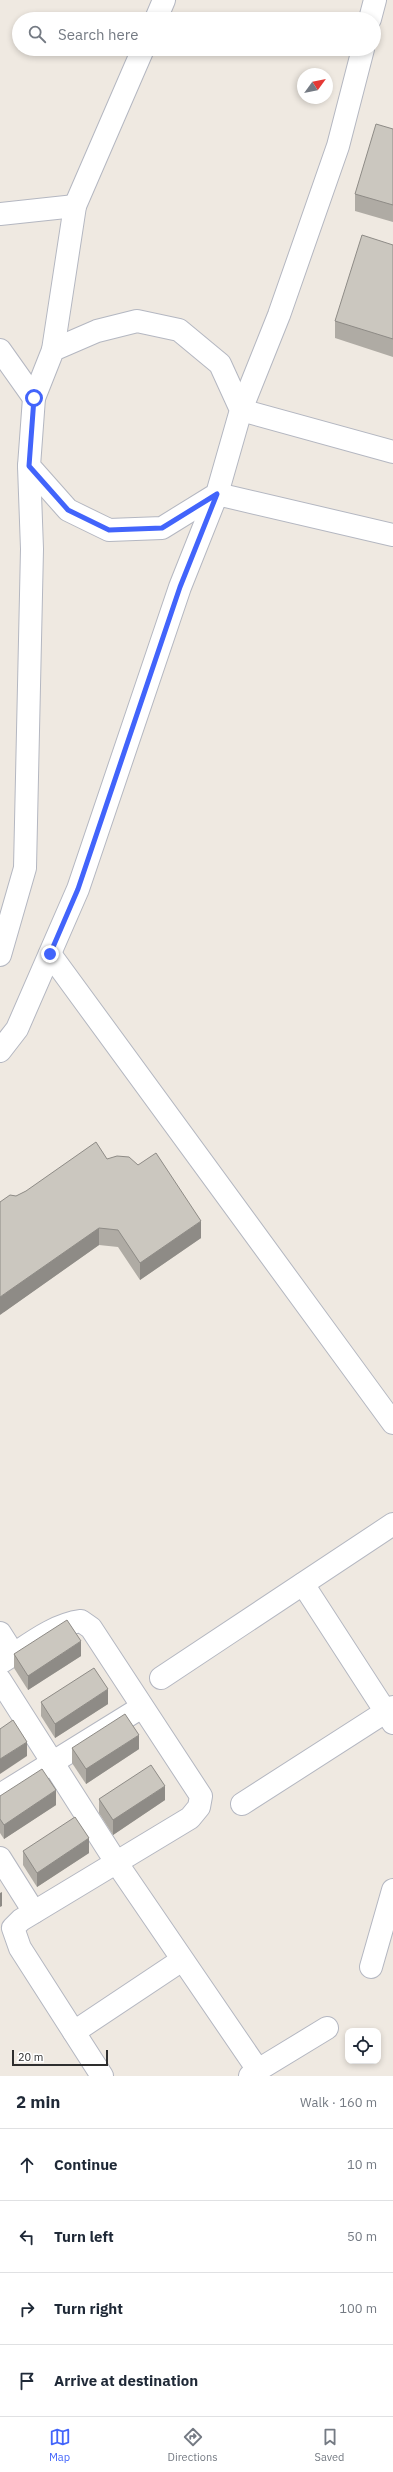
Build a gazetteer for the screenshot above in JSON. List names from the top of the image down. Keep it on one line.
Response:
{"scale_bar":"20 m","north":"top right","page":{"search":"Search here","scale":"20 m","heading":["2 min","Walk · 160 m"],"list":[["Continue","10 m"],["Turn left","50 m"],["Turn right","100 m"],"Arrive at destination"],"nav":["Map","Directions","Saved"]}}
